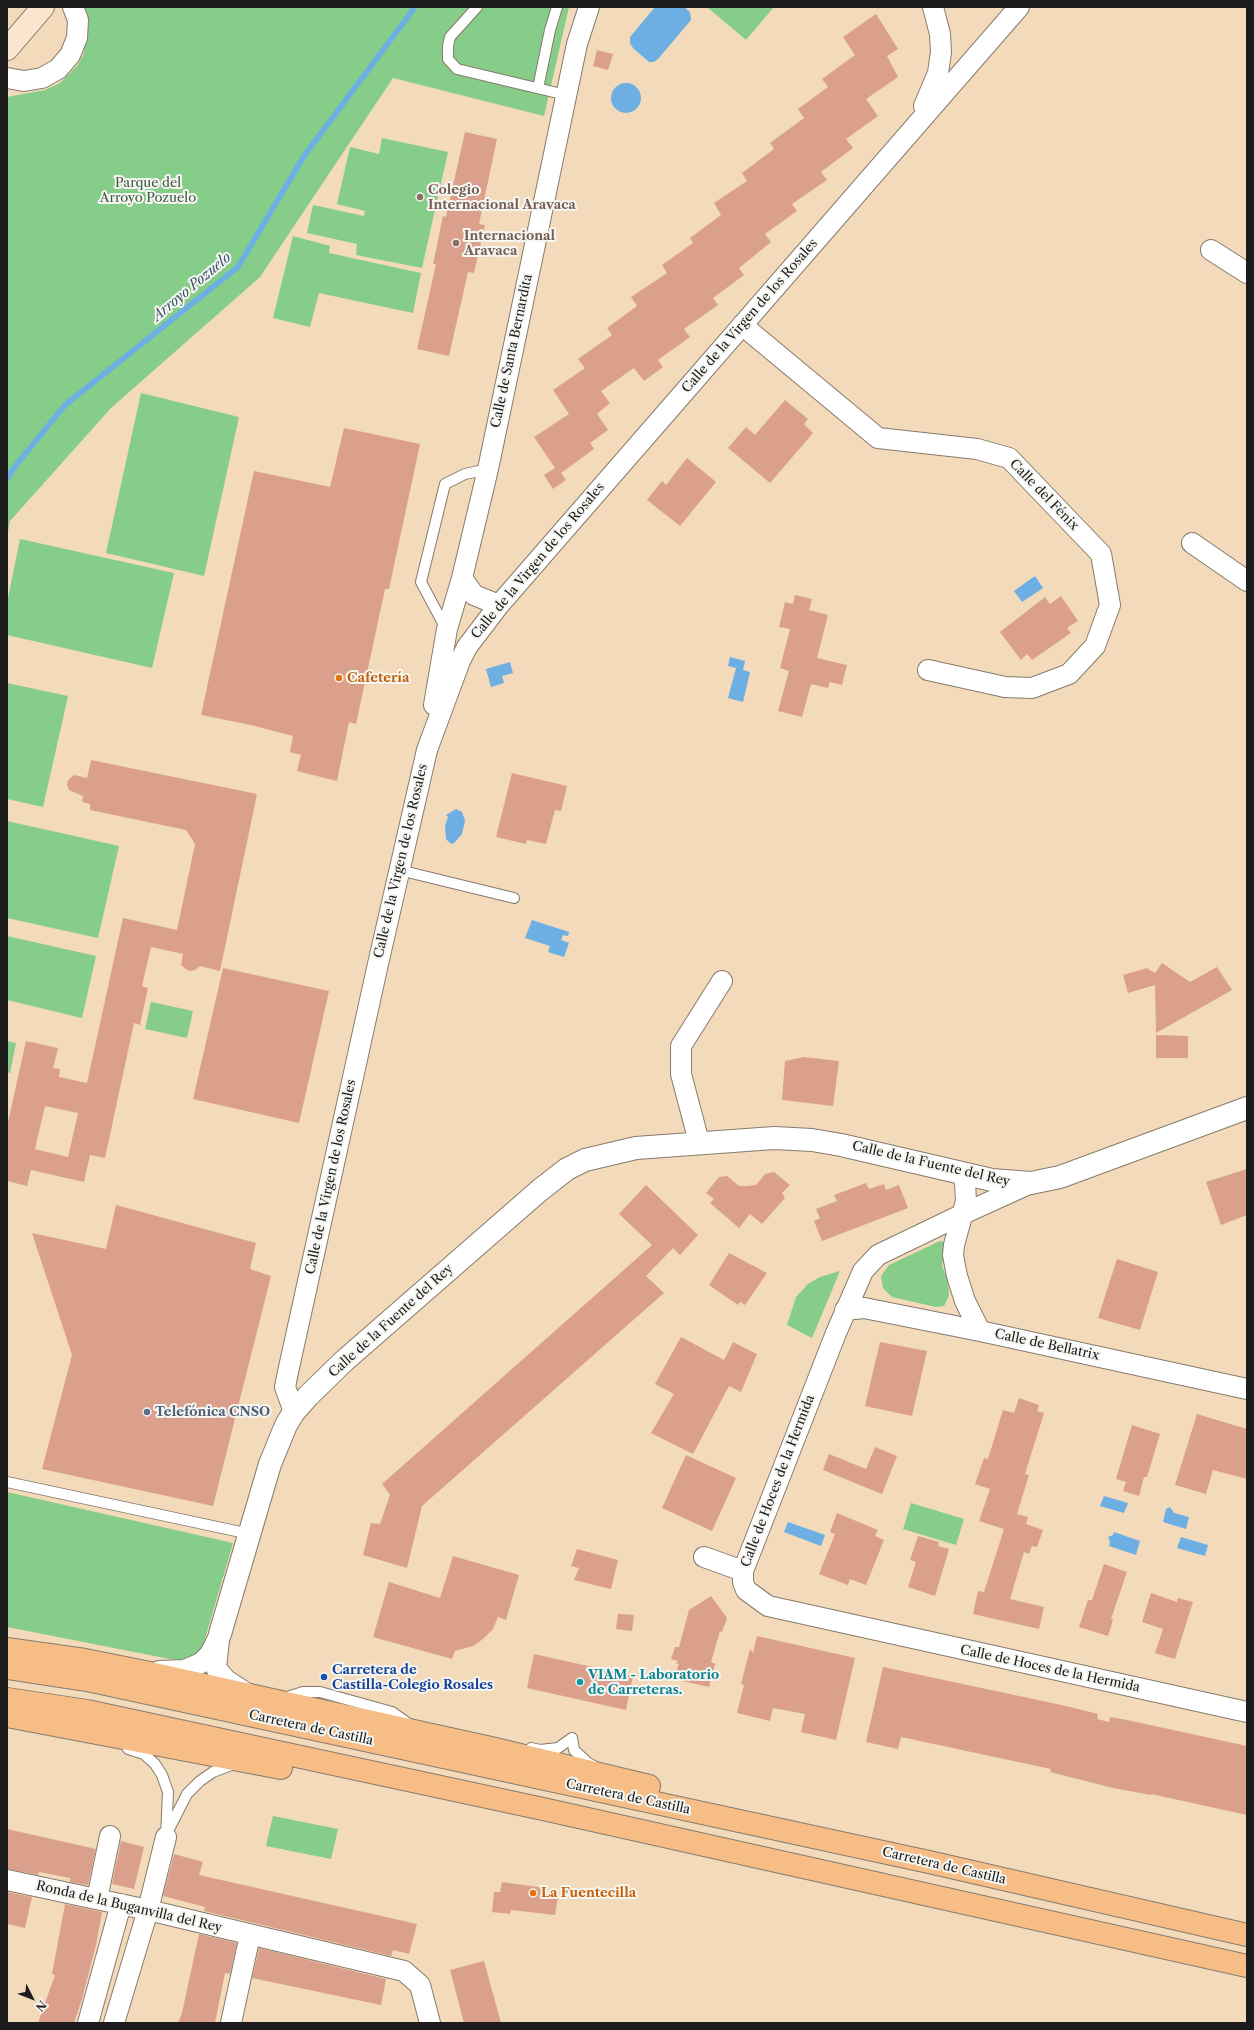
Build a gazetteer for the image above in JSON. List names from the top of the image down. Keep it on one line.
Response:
{"streets":{"highway":["Carretera de Castilla"],"street":["Calle de la Virgen de los Rosales","Calle de Santa Bernardita","Calle del Fénix","Calle de la Fuente del Rey","Calle de Bellatrix","Calle de Hoces de la Hermida","Ronda de la Buganvilla del Rey"]},"crossings":[["Calle de la Virgen de los Rosales","Calle de Santa Bernardita"],["Calle de la Virgen de los Rosales","Calle del Fénix"],["Calle de la Virgen de los Rosales","Calle de la Fuente del Rey"],["Calle de la Fuente del Rey","Calle de Hoces de la Hermida"],["Calle de Bellatrix","Calle de Hoces de la Hermida"]],"water":["Arroyo Pozuelo"],"parks":["Parque del Arroyo Pozuelo"],"places":["Colegio Internacional Aravaca","Internacional Aravaca","Cafetería","Telefónica CNSO","Carretera de Castilla-Colegio Rosales","VIAM - Laboratorio de Carreteras.","La Fuentecilla"],"north":"bottom right"}
